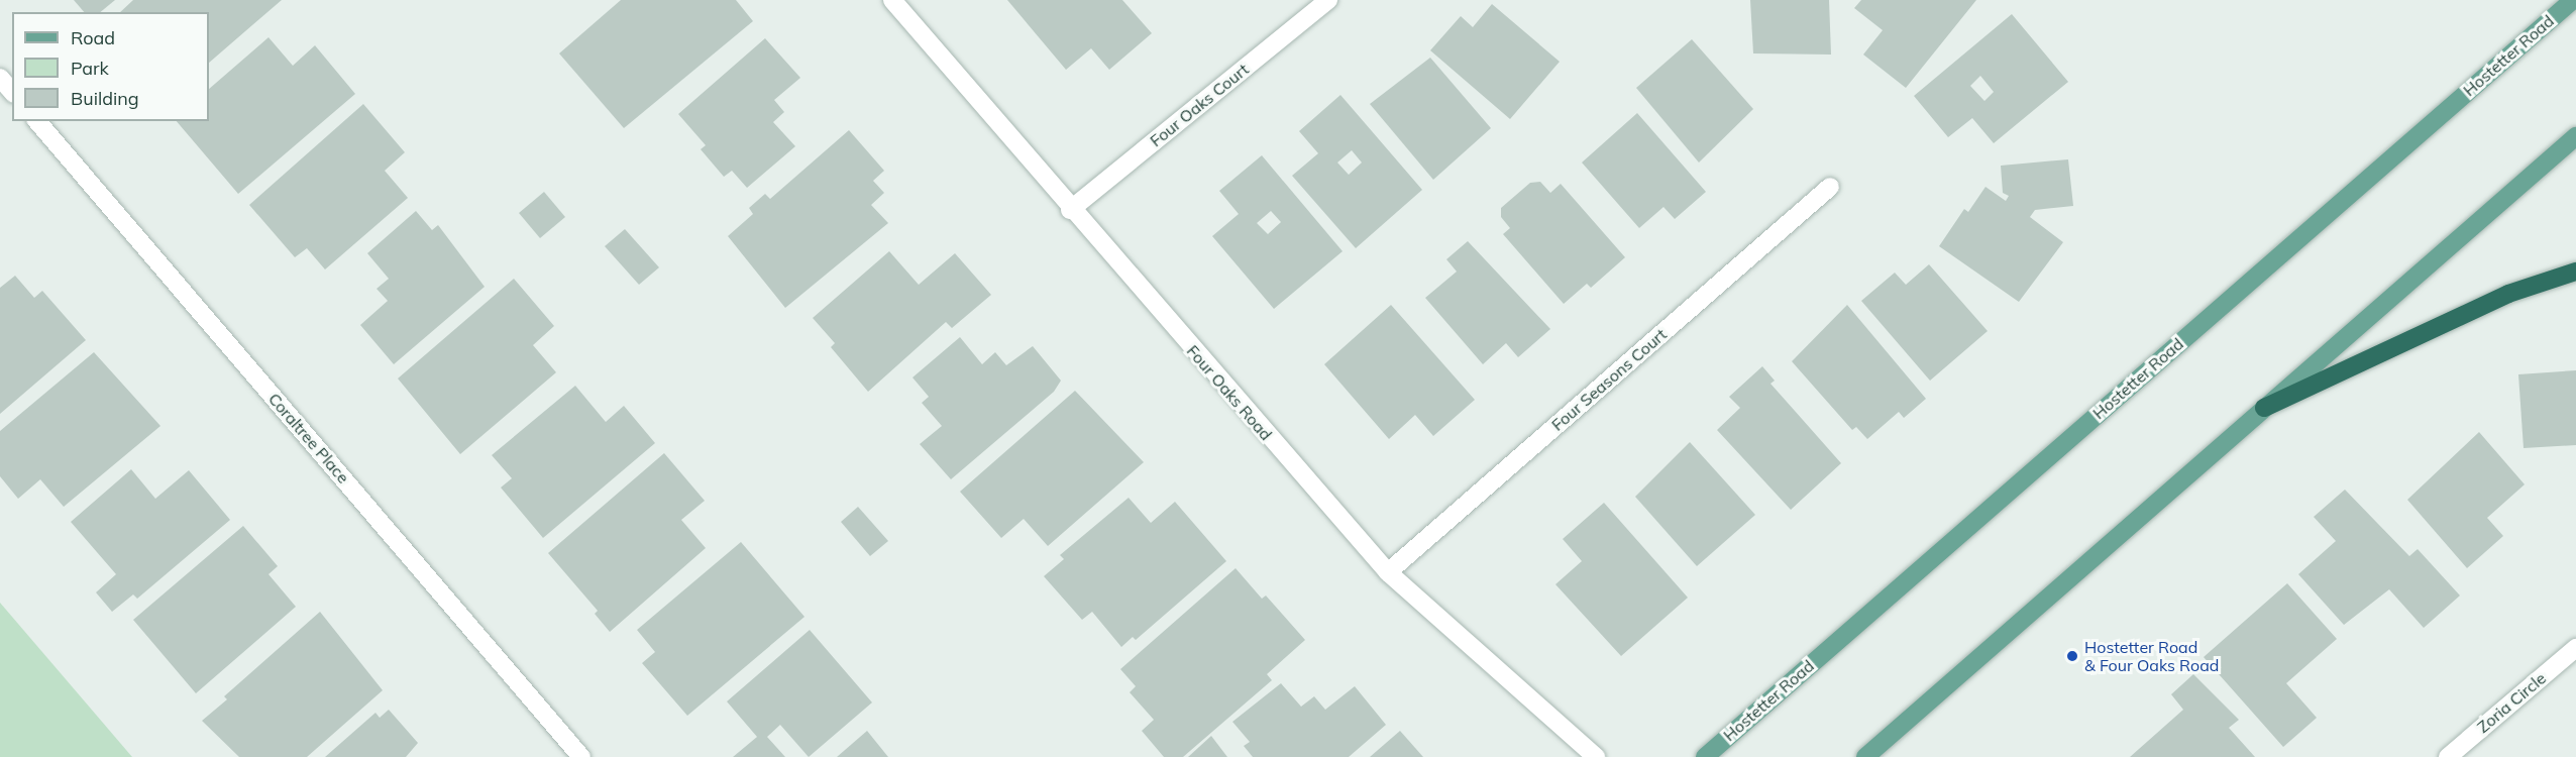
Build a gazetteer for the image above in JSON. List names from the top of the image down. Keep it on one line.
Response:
{"streets":{"main road":["Hostetter Road"],"street":["Four Oaks Court","Four Seasons Court","Four Oaks Road","Coraltree Place","Zoria Circle"]},"crossings":[["Four Oaks Court","Four Oaks Road"],["Four Seasons Court","Four Oaks Road"]],"places":["Hostetter Road & Four Oaks Road"],"legend":["Road","Park","Building"]}
